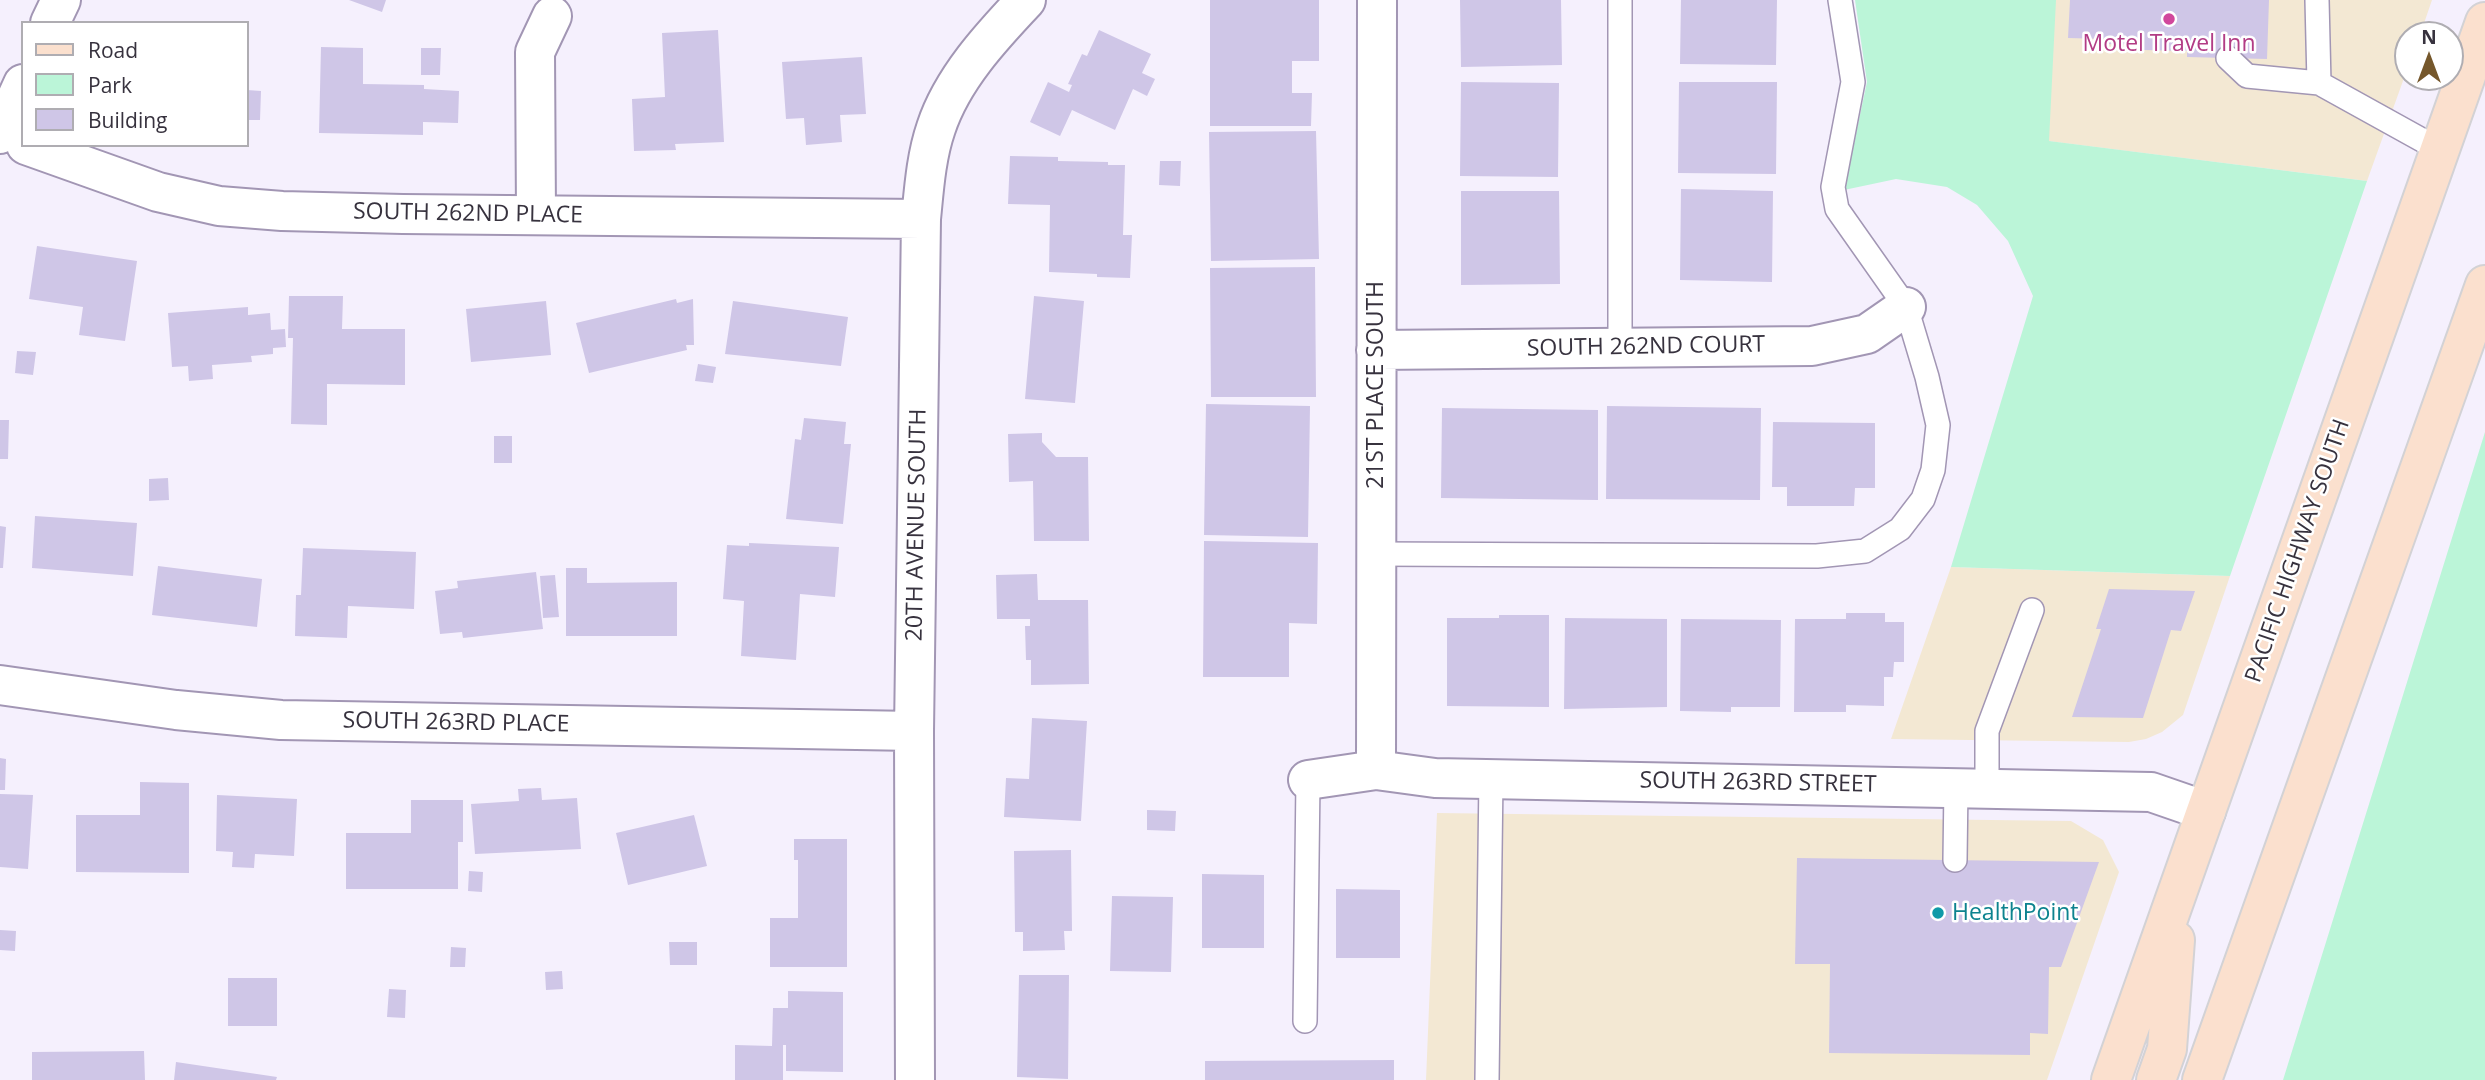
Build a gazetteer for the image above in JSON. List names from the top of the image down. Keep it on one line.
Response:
{"streets":{"main road":["PACIFIC HIGHWAY SOUTH"],"street":["SOUTH 262ND PLACE","SOUTH 262ND COURT","21ST PLACE SOUTH","20TH AVENUE SOUTH","SOUTH 263RD PLACE","SOUTH 263RD STREET"]},"crossings":[["SOUTH 262ND PLACE","20TH AVENUE SOUTH"],["SOUTH 262ND COURT","21ST PLACE SOUTH"],["21ST PLACE SOUTH","SOUTH 263RD STREET"],["20TH AVENUE SOUTH","SOUTH 263RD PLACE"],["PACIFIC HIGHWAY SOUTH","SOUTH 263RD STREET"]],"places":["Motel Travel Inn","HealthPoint"],"legend":["Road","Park","Building"],"north":"top"}
